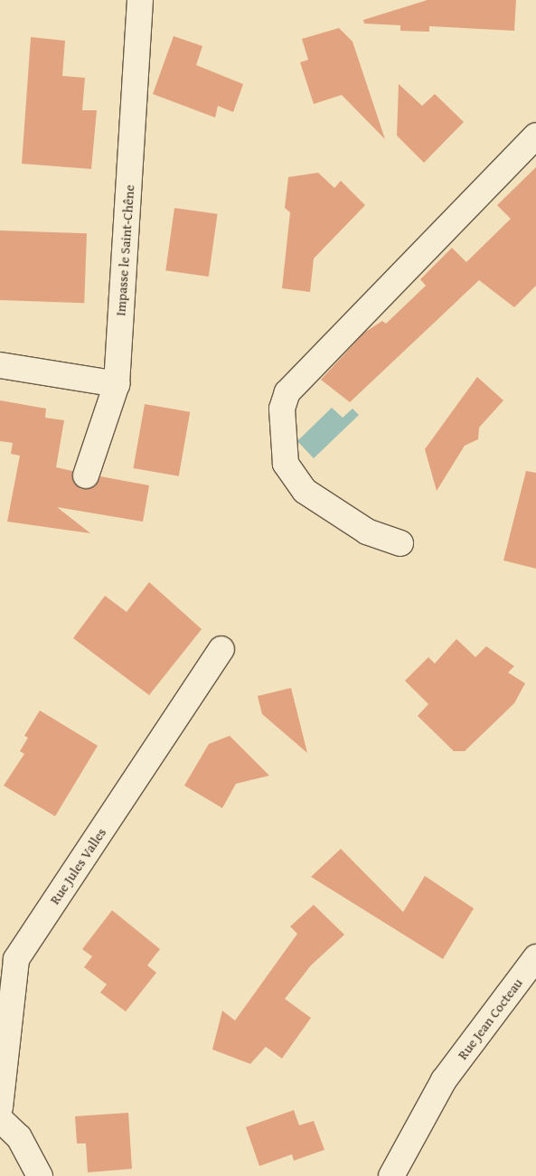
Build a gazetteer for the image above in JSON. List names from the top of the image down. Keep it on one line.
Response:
{"streets":{"street":["Impasse le Saint-Chêne","Rue Jules Valles","Rue Jean Cocteau"]}}
